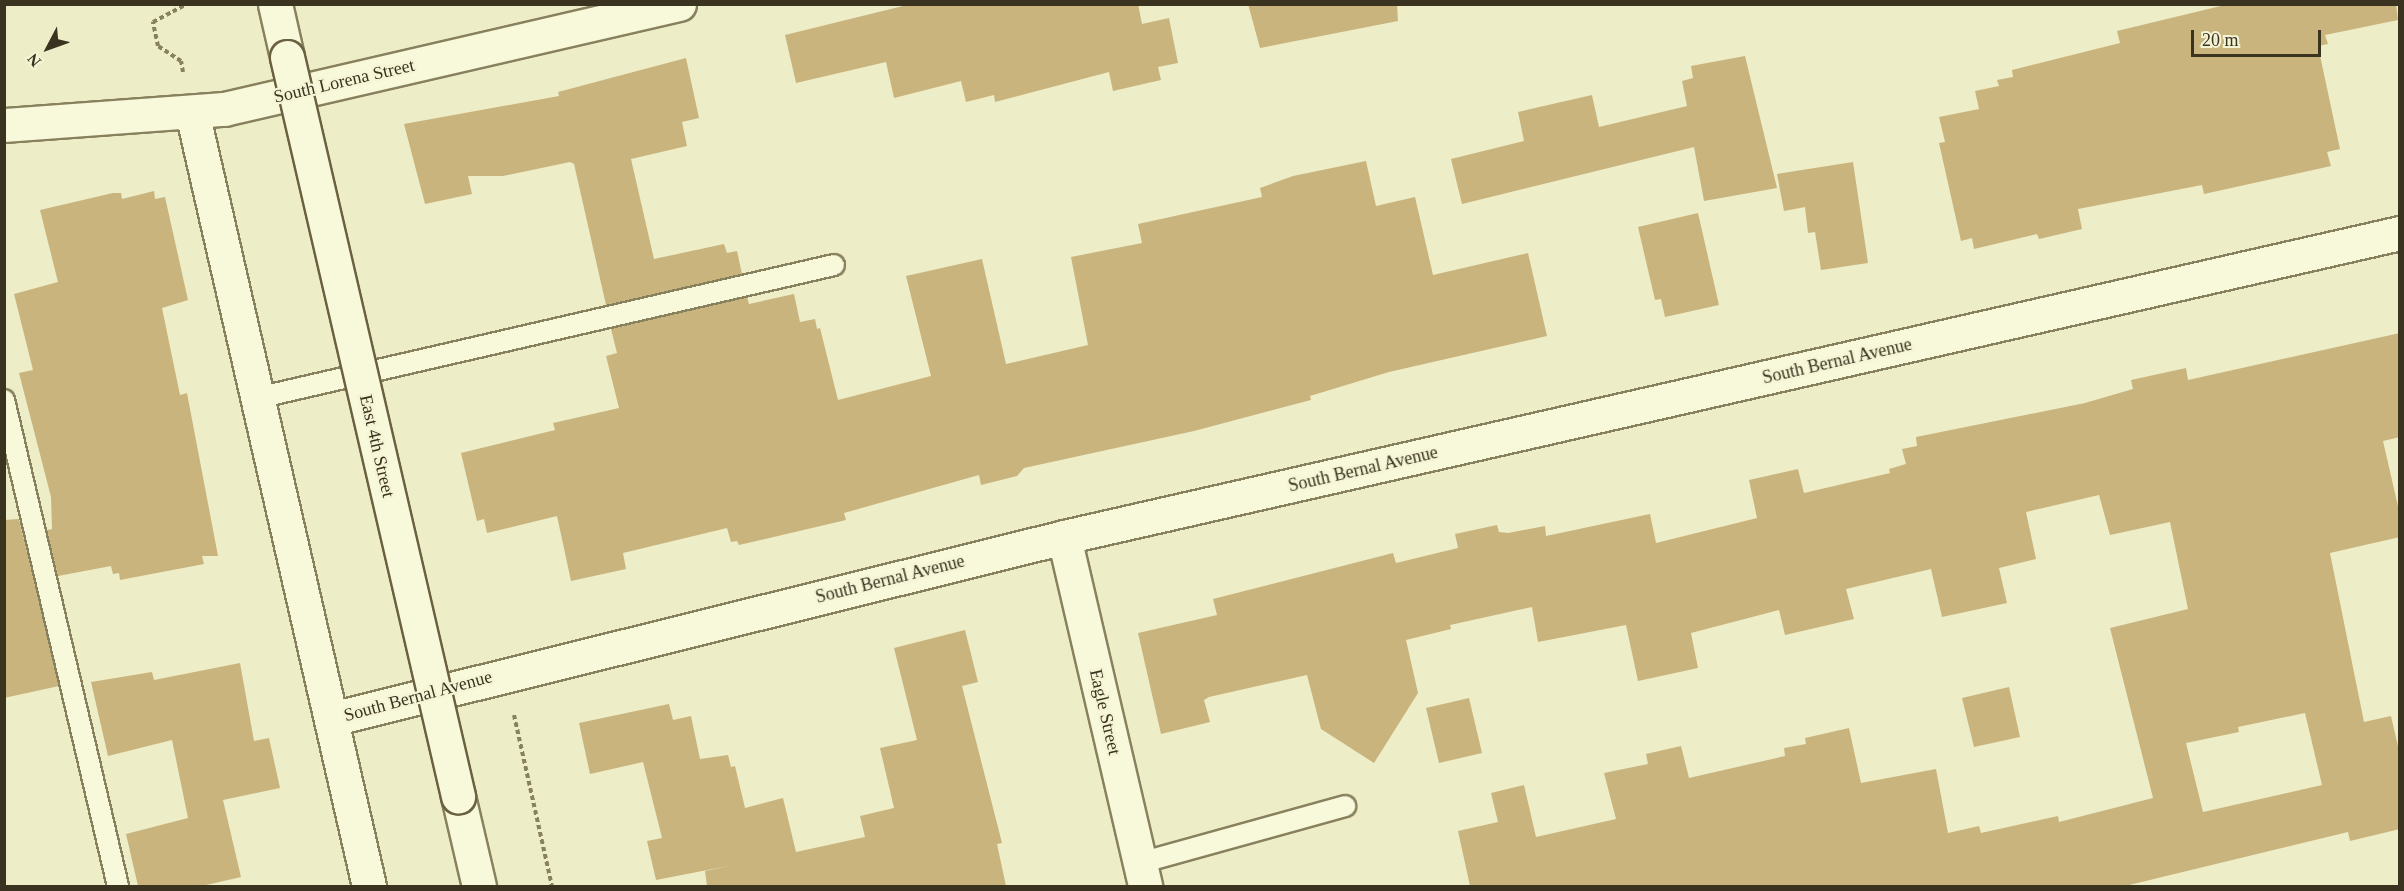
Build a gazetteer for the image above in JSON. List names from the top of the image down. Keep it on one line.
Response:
{"streets":{"street":["South Lorena Street","South Bernal Avenue","East 4th Street","Eagle Street"]},"crossings":[["South Bernal Avenue","Eagle Street"]],"scale_bar":"20 m","north":"bottom left"}
